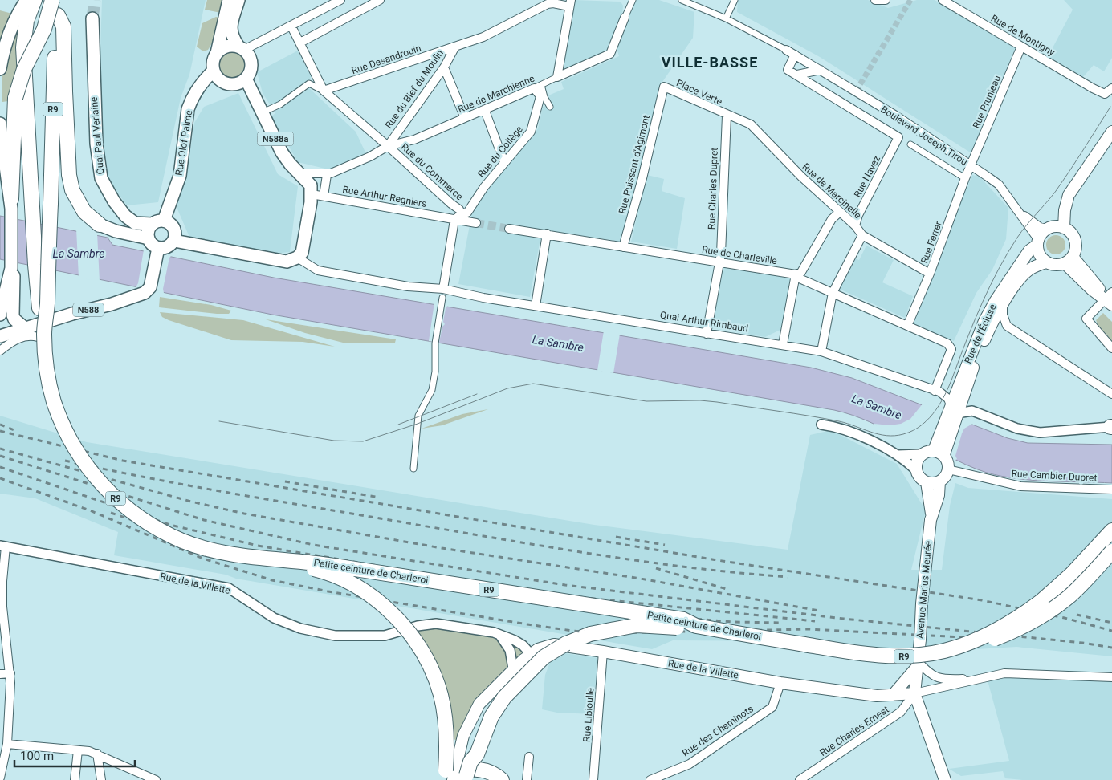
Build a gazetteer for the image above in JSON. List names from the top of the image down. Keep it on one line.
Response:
{"streets":{"highway":["R9","Petite ceinture de Charleroi"],"main road":["Quai Paul Verlaine","N588a","Rue Olof Palme","N588","Rue de l'Écluse","Rue de la Villette","Avenue Marius Meurée"],"street":["Rue de Montigny","Rue Desandrouin","Rue du Bief du Moulin","Place Verte","Rue de Marchienne","Rue Prunieau","Boulevard Joseph Tirou","Rue du Collège","Rue Puissant d'Agimont","Rue du Commerce","Rue Navez","Rue Charles Dupret","Rue de Marcinelle","Rue Arthur Regniers","Rue Ferrer","Rue de Charleville","Quai Arthur Rimbaud","Rue Cambier Dupret","Rue Libioulle","Rue des Cheminots","Rue Charles Ernest"]},"crossings":[["Rue de Montigny","Rue Prunieau"],["Rue Desandrouin","Rue du Bief du Moulin"],["Rue Desandrouin","Rue du Commerce"],["Rue du Bief du Moulin","Rue de Marchienne"],["Rue du Bief du Moulin","Rue du Commerce"],["Place Verte","Rue Puissant d'Agimont"],["Place Verte","Rue Charles Dupret"],["Place Verte","Rue de Marcinelle"],["Rue de Marchienne","Rue du Collège"],["Rue de Marchienne","Rue du Commerce"],["Rue Prunieau","Boulevard Joseph Tirou"],["Rue Prunieau","Rue Ferrer"],["Quai Paul Verlaine","Rue Olof Palme"],["Quai Paul Verlaine","N588"],["Boulevard Joseph Tirou","Rue Navez"],["Boulevard Joseph Tirou","Rue Ferrer"],["Boulevard Joseph Tirou","Rue de l'Écluse"],["N588a","Rue Olof Palme"],["N588a","Rue Arthur Regniers"],["Rue Olof Palme","N588"],["Rue du Collège","Rue du Commerce"],["Rue du Collège","Rue Arthur Regniers"],["Rue Puissant d'Agimont","Rue de Charleville"],["Rue du Commerce","Rue Arthur Regniers"],["Rue Navez","Rue de Marcinelle"],["Rue Charles Dupret","Rue de Marcinelle"],["Rue Charles Dupret","Rue de Charleville"],["Rue Charles Dupret","Quai Arthur Rimbaud"],["Rue de Marcinelle","Rue Ferrer"],["Rue Ferrer","Rue de Charleville"],["Rue de Charleville","Rue de l'Écluse"],["Quai Arthur Rimbaud","Rue de l'Écluse"],["Rue de la Villette","Avenue Marius Meurée"],["Rue de la Villette","Rue Libioulle"],["Rue de la Villette","Rue des Cheminots"],["Rue de la Villette","Rue Charles Ernest"],["Avenue Marius Meurée","Rue Charles Ernest"]],"districts":["VILLE-BASSE"],"water":["La Sambre"],"scale_bar":"100 m"}
